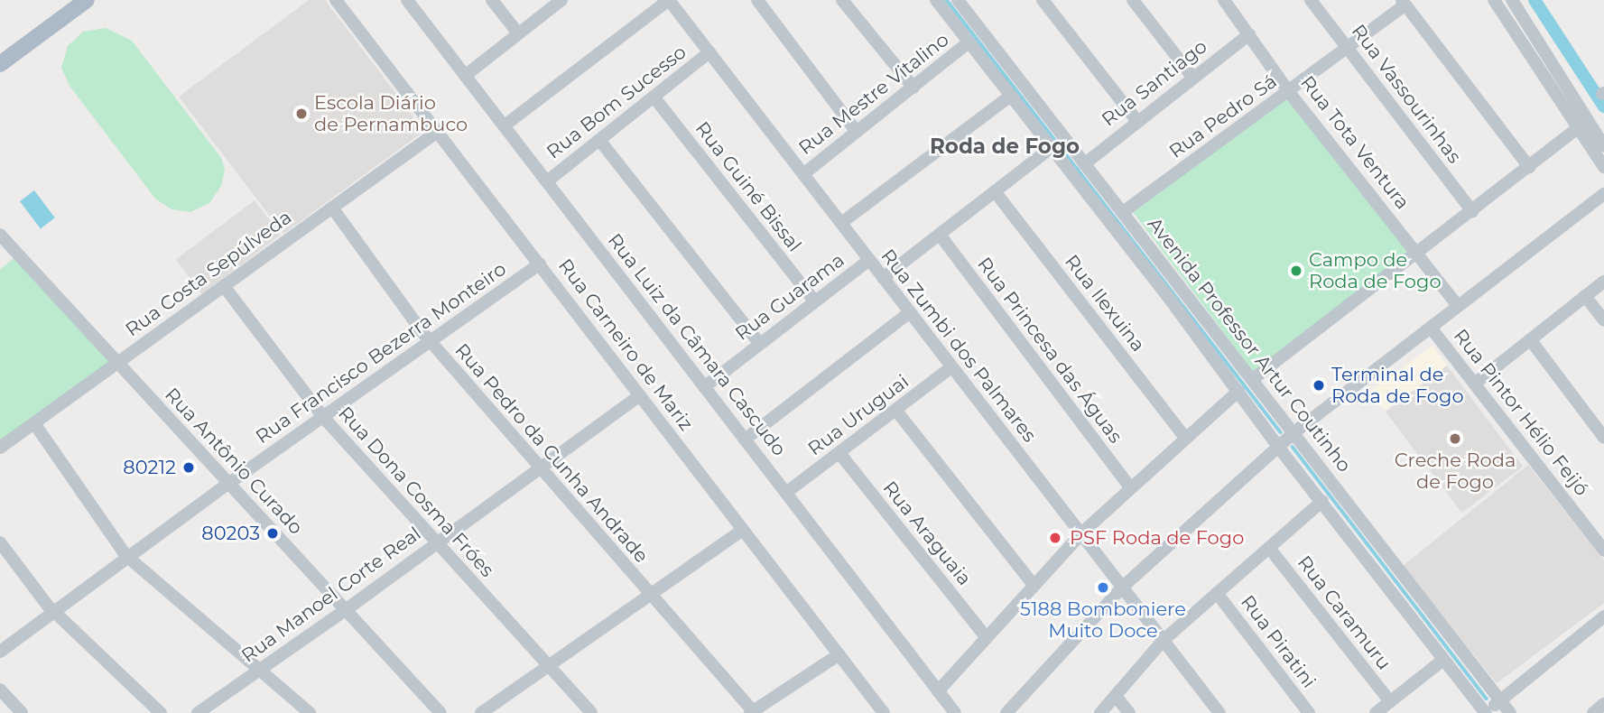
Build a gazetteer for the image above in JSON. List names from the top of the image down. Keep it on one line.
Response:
{"streets":{"street":["Rua Santiago","Rua Mestre Vitalino","Rua Vassourinhas","Rua Bom Sucesso","Rua Pedro Sá","Rua Tota Ventura","Rua Guiné Bissal","Rua Costa Sepúlveda","Rua Guarama","Rua Ilexuina","Rua Carneiro de Mariz","Rua Luiz da Câmara Cascudo","Avenida Professor Artur Coutinho","Rua Zumbi dos Palmares","Rua Princesa das Águas","Rua Francisco Bezerra Monteiro","Rua Pintor Hélio Feijó","Rua Uruguai","Rua Pedro da Cunha Andrade","Rua Antônio Curado","Rua Dona Cosma Fróes","Rua Araguaia","Rua Manoel Corte Real","Rua Caramuru","Rua Piratini"]},"crossings":[["Rua Santiago","Rua Tota Ventura"],["Rua Santiago","Avenida Professor Artur Coutinho"],["Rua Mestre Vitalino","Avenida Professor Artur Coutinho"],["Rua Mestre Vitalino","Rua Zumbi dos Palmares"],["Rua Vassourinhas","Rua Pedro Sá"],["Rua Bom Sucesso","Rua Guiné Bissal"],["Rua Bom Sucesso","Rua Luiz da Câmara Cascudo"],["Rua Bom Sucesso","Rua Zumbi dos Palmares"],["Rua Pedro Sá","Rua Tota Ventura"],["Rua Pedro Sá","Avenida Professor Artur Coutinho"],["Rua Guiné Bissal","Rua Guarama"],["Rua Costa Sepúlveda","Rua Carneiro de Mariz"],["Rua Costa Sepúlveda","Rua Pedro da Cunha Andrade"],["Rua Costa Sepúlveda","Rua Antônio Curado"],["Rua Costa Sepúlveda","Rua Dona Cosma Fróes"],["Rua Guarama","Rua Luiz da Câmara Cascudo"],["Rua Guarama","Rua Zumbi dos Palmares"],["Rua Carneiro de Mariz","Rua Francisco Bezerra Monteiro"],["Rua Carneiro de Mariz","Rua Manoel Corte Real"],["Rua Luiz da Câmara Cascudo","Rua Uruguai"],["Rua Zumbi dos Palmares","Rua Uruguai"],["Rua Francisco Bezerra Monteiro","Rua Pedro da Cunha Andrade"],["Rua Francisco Bezerra Monteiro","Rua Antônio Curado"],["Rua Francisco Bezerra Monteiro","Rua Dona Cosma Fróes"],["Rua Uruguai","Rua Araguaia"],["Rua Pedro da Cunha Andrade","Rua Manoel Corte Real"],["Rua Antônio Curado","Rua Manoel Corte Real"],["Rua Dona Cosma Fróes","Rua Manoel Corte Real"]],"districts":["Roda de Fogo"],"places":["Escola Diário de Pernambuco","Campo de Roda de Fogo","Terminal de Roda de Fogo","Creche Roda de Fogo","80212","80203","PSF Roda de Fogo","5188 Bomboniere Muito Doce"]}
